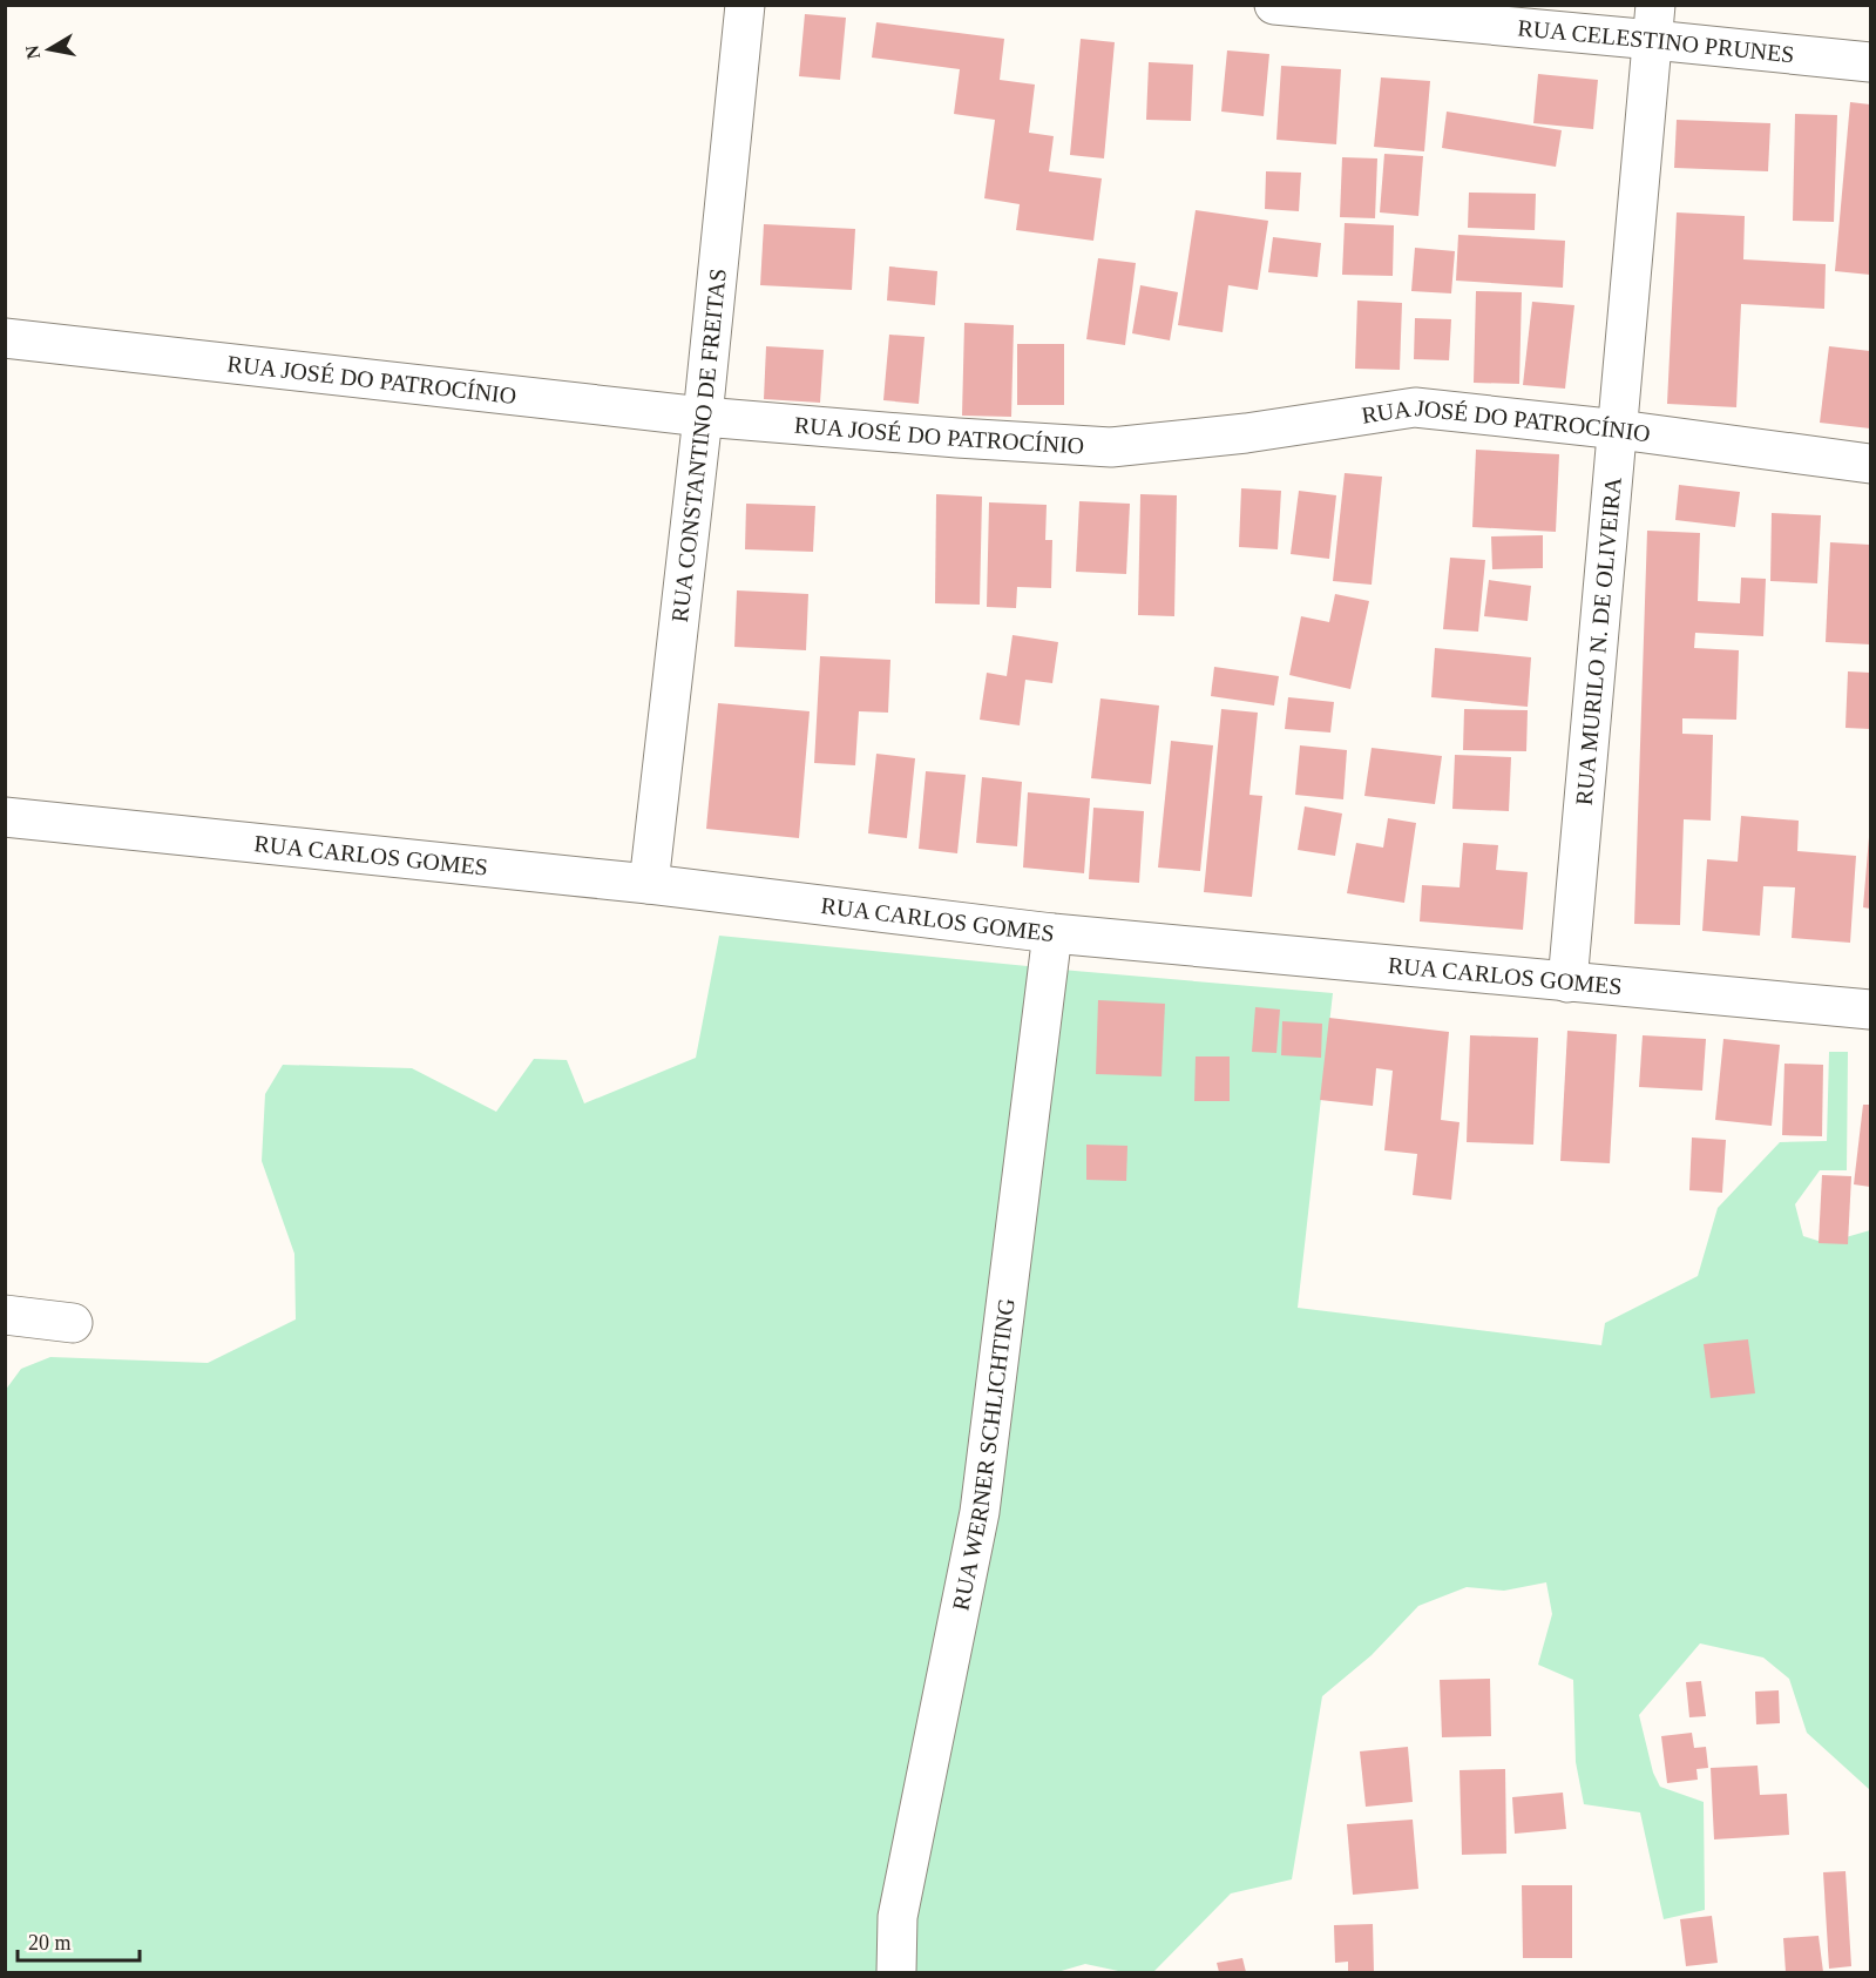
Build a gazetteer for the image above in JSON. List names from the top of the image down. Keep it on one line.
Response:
{"streets":{"street":["RUA CELESTINO PRUNES","RUA JOSÉ DO PATROCÍNIO","RUA CONSTANTINO DE FREITAS","RUA MURILO N. DE OLIVEIRA","RUA CARLOS GOMES","RUA WERNER SCHLICHTING"]},"crossings":[["RUA CELESTINO PRUNES","RUA MURILO N. DE OLIVEIRA"],["RUA JOSÉ DO PATROCÍNIO","RUA CONSTANTINO DE FREITAS"],["RUA JOSÉ DO PATROCÍNIO","RUA MURILO N. DE OLIVEIRA"],["RUA CONSTANTINO DE FREITAS","RUA CARLOS GOMES"],["RUA MURILO N. DE OLIVEIRA","RUA CARLOS GOMES"],["RUA CARLOS GOMES","RUA WERNER SCHLICHTING"]],"scale_bar":"20 m","north":"left"}
